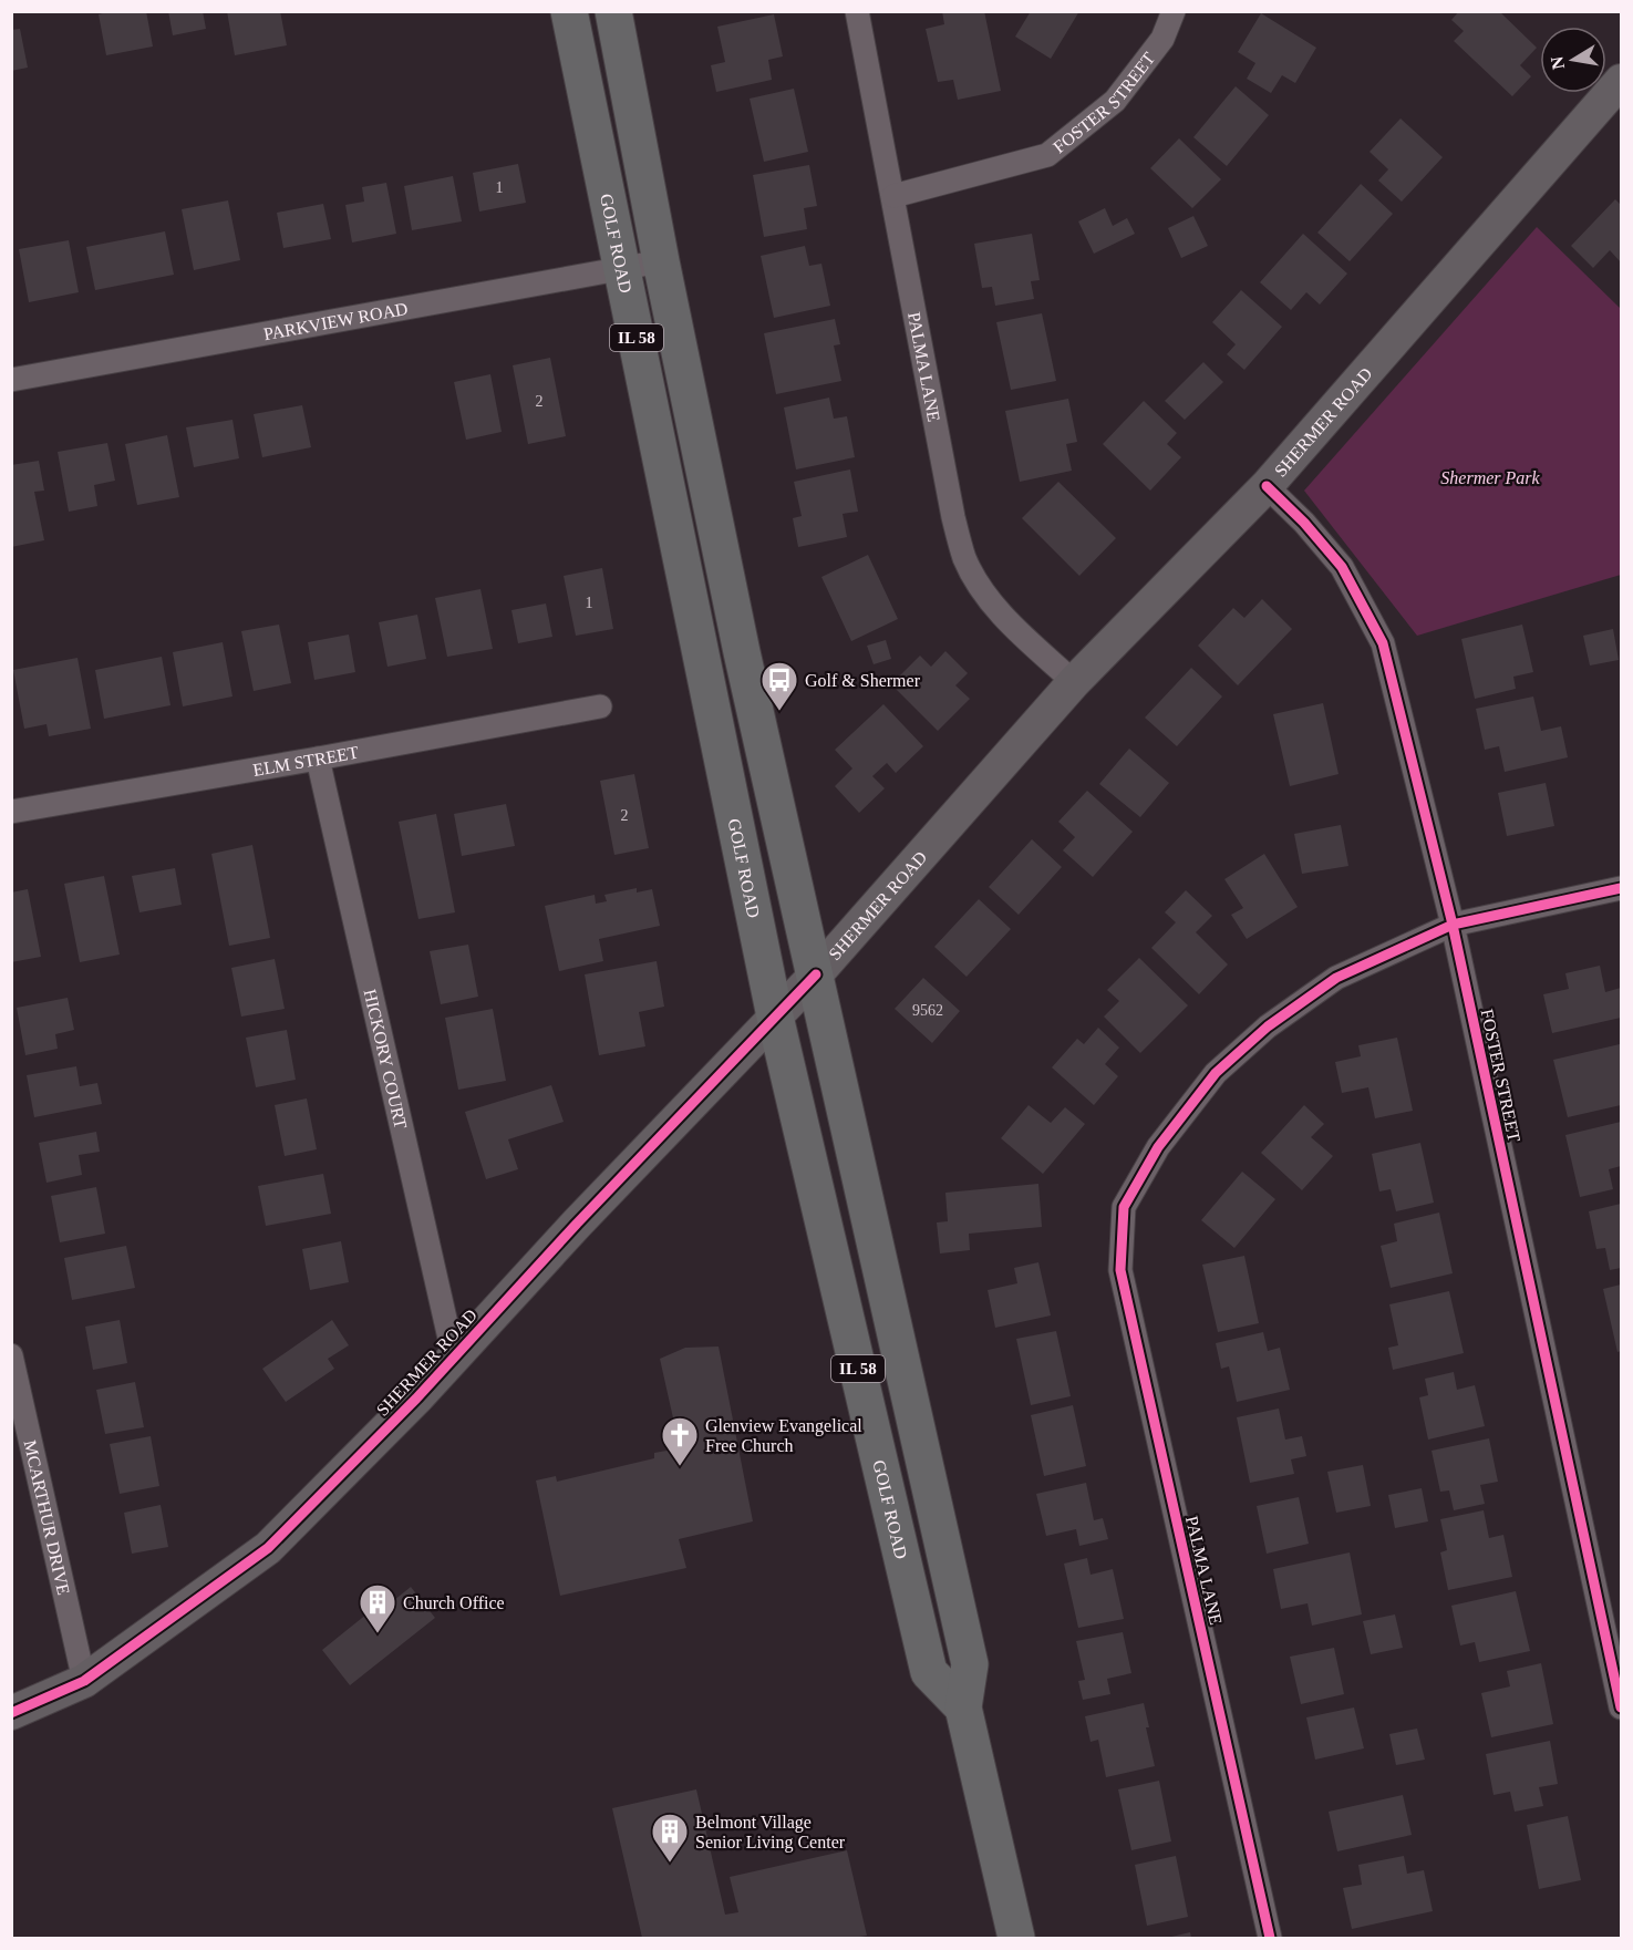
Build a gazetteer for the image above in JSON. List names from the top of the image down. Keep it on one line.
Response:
{"streets":{"main road":["GOLF ROAD","IL 58","SHERMER ROAD"],"street":["FOSTER STREET","PARKVIEW ROAD","PALMA LANE","ELM STREET","HICKORY COURT","MCARTHUR DRIVE"]},"crossings":[["FOSTER STREET","PALMA LANE"],["FOSTER STREET","SHERMER ROAD"],["GOLF ROAD","PARKVIEW ROAD"],["GOLF ROAD","IL 58"],["GOLF ROAD","SHERMER ROAD"],["PARKVIEW ROAD","IL 58"],["IL 58","SHERMER ROAD"],["PALMA LANE","SHERMER ROAD"],["SHERMER ROAD","HICKORY COURT"],["SHERMER ROAD","MCARTHUR DRIVE"],["ELM STREET","HICKORY COURT"]],"parks":["Shermer Park"],"places":{"bus stop":["Golf & Shermer"],"church":["Glenview Evangelical Free Church"],"building":["Church Office","Belmont Village Senior Living Center"]},"house_numbers":["1","2","1","2","9562"],"north":"left"}
